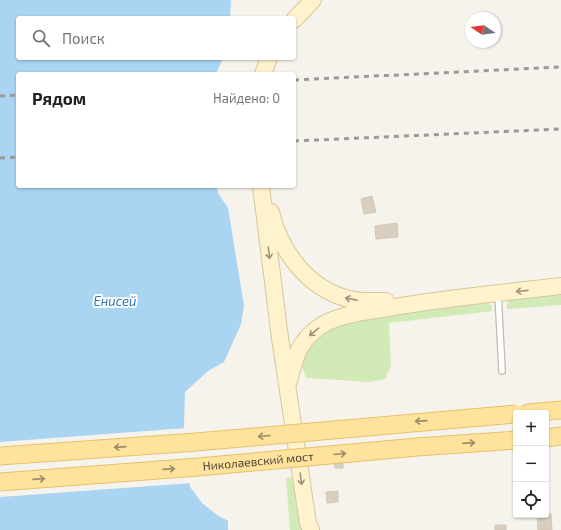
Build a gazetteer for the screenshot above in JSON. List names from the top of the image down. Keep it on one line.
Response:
{"streets":{"main road":["Николаевский мост"]},"water":["Енисей"],"north":"left","page":{"search":"Поиск","heading":["Рядом","Найдено: 0"],"map_buttons":["+","−"]}}
